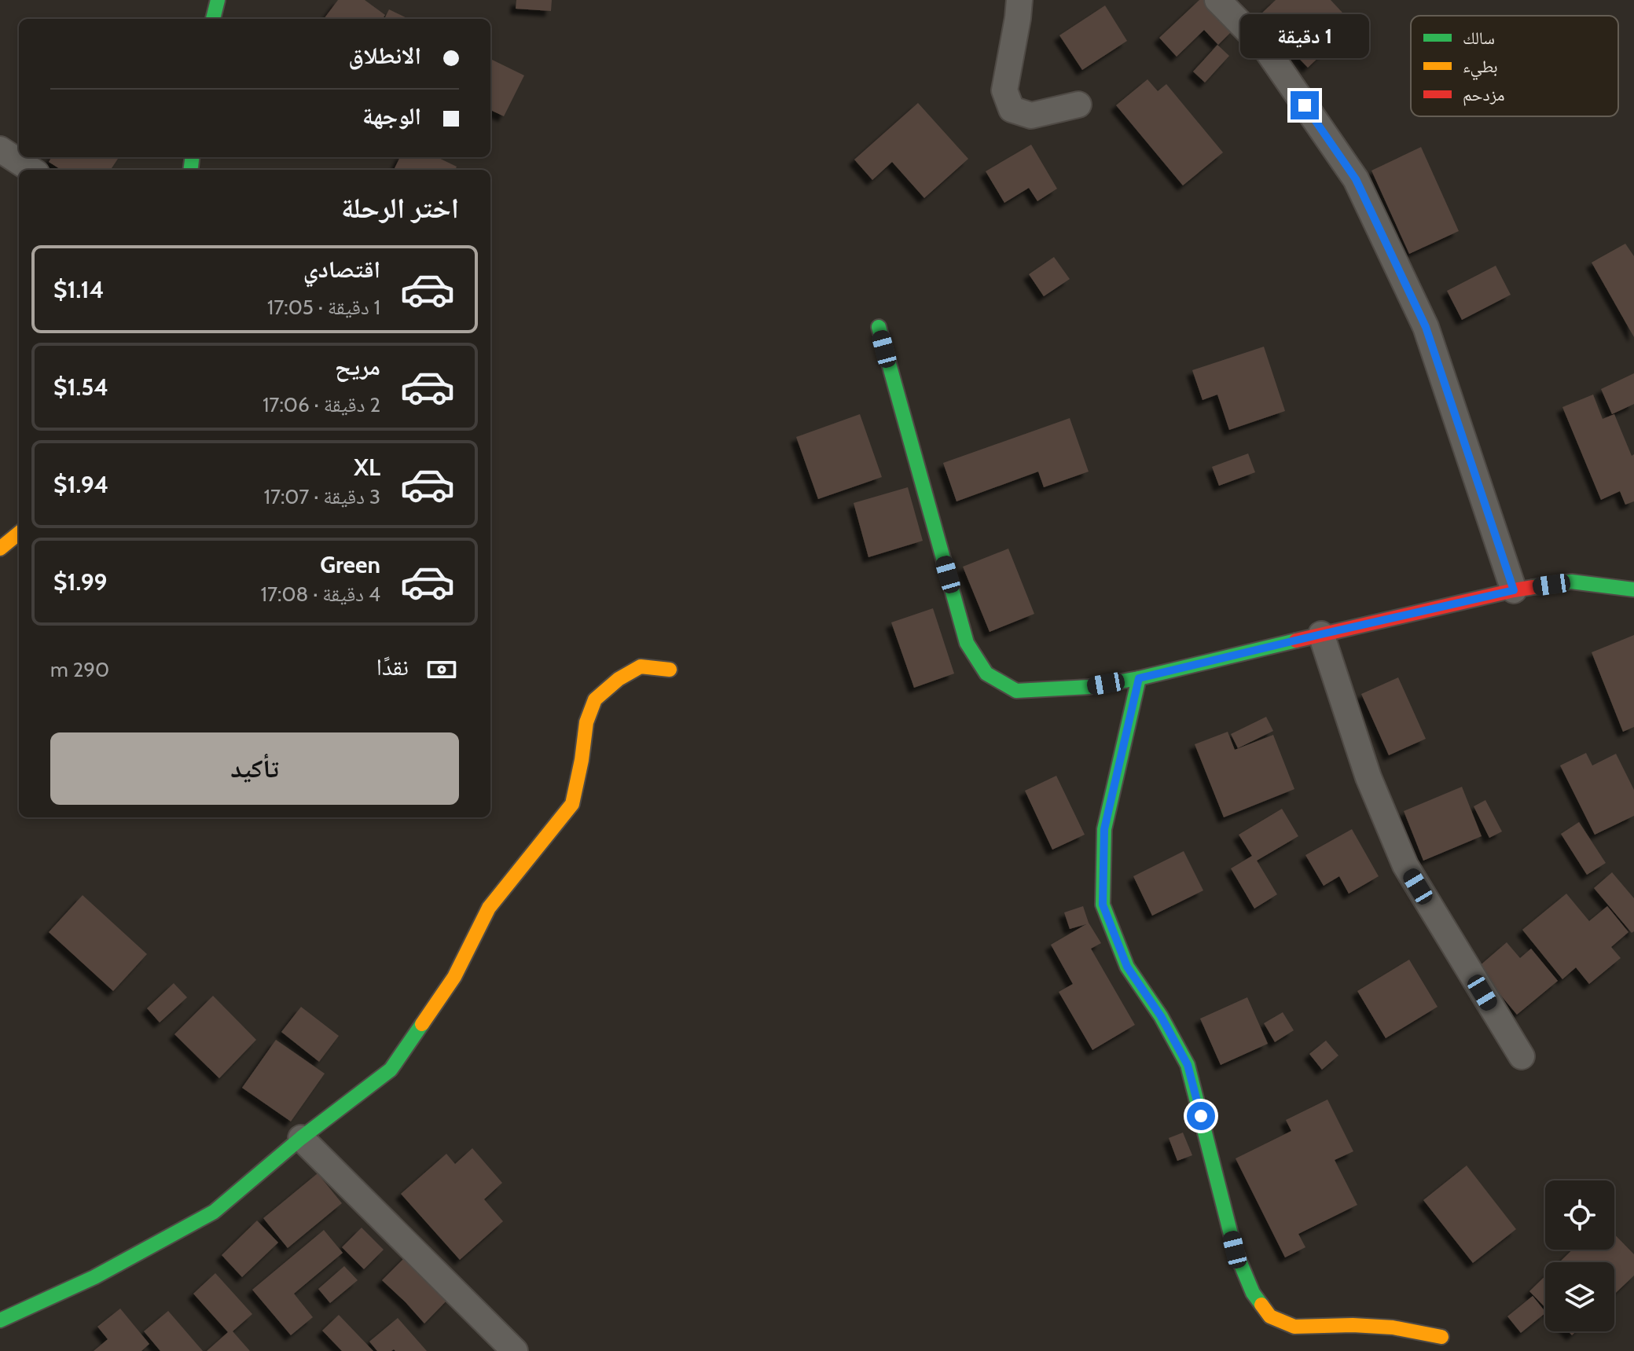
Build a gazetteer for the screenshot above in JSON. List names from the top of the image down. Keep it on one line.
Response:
{"legend":["سالك","بطيء","مزدحم"],"page":{"bubble":"1 دقيقة","banner":["الانطلاق","الوجهة"],"heading":"اختر الرحلة","list":[{"name":"اقتصادي","note":"1 دقيقة · 17:05","value":"$1.14"},{"name":"مريح","note":"2 دقيقة · 17:06","value":"$1.54"},{"name":"XL","note":"3 دقيقة · 17:07","value":"$1.94"},{"name":"Green","note":"4 دقيقة · 17:08","value":"$1.99"}],"pay":["نقدًا","290 m"],"buttons":"تأكيد"}}
